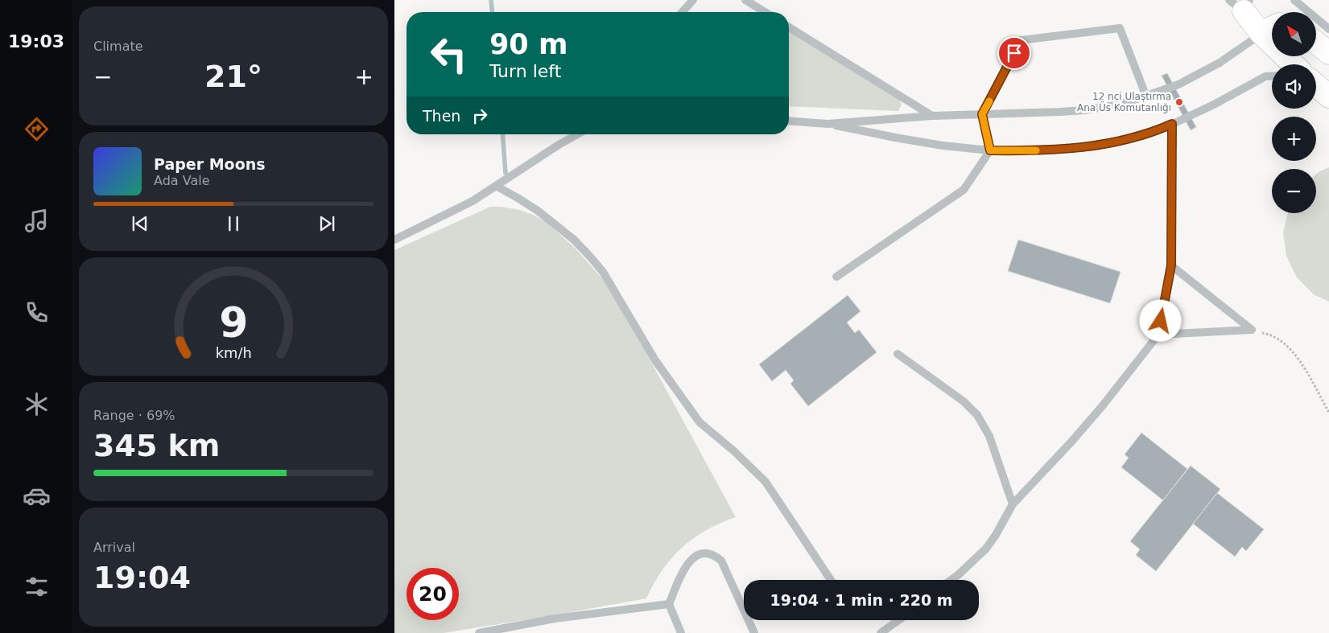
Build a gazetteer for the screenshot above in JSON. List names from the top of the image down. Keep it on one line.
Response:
{"places":["12 nci Ulaştırma Ana Üs Komutanlığı"],"north":"top left","page":{"tabs":"19:03","tile":["Climate",["Range · 69%","345 km"],["Arrival","19:04"]],"map_buttons":["+","−"],"turn":["90 m","Turn left"],"heat":["−","21°","+"],"then":"Then","song":["Paper Moons","Ada Vale"],"limit":"20","trip":"19:04 · 1 min · 220 m","gauge":["9","km/h"]}}
